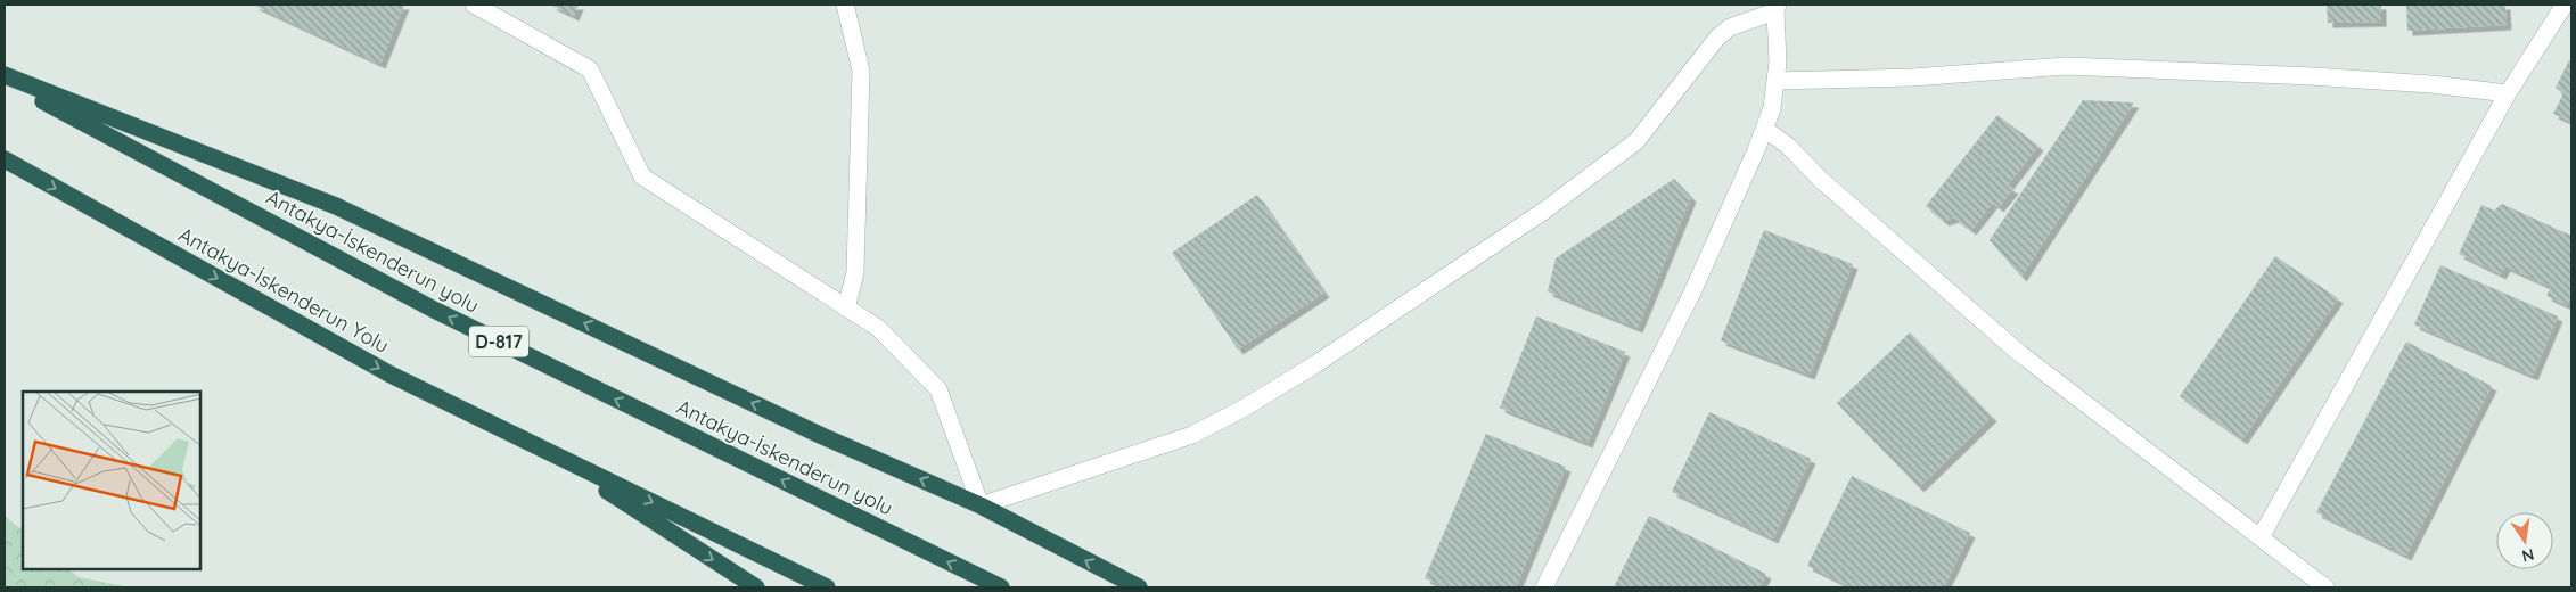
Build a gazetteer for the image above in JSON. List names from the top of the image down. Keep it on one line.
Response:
{"streets":{"highway":["Antakya-İskenderun yolu","Antakya-İskenderun Yolu","D-817"]},"north":"bottom"}
